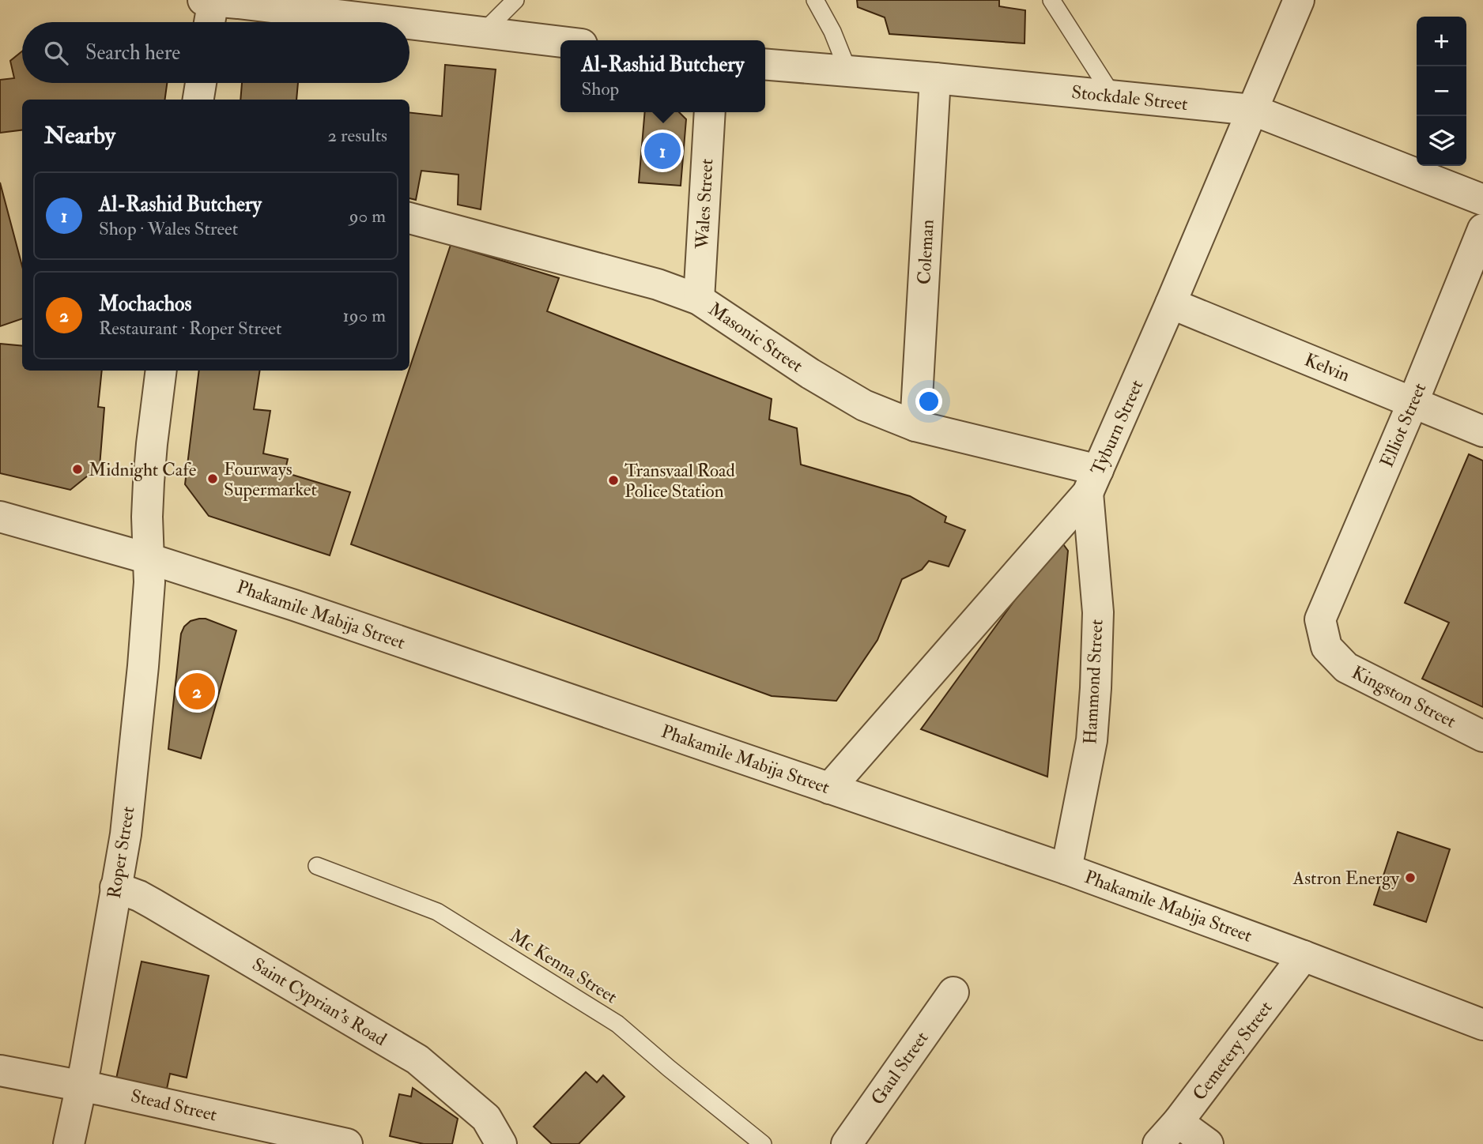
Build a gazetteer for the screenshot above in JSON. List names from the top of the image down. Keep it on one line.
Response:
{"streets":{"street":["Stockdale Street","Wales Street","Coleman","Masonic Street","Kelvin","Elliot Street","Tyburn Street","Phakamile Mabija Street","Hammond Street","Kingston Street","Roper Street","Saint Cyprian's Road","Cemetery Street","Gaul Street","Stead Street"],"lane":["Mc Kenna Street"]},"crossings":[["Stockdale Street","Coleman"],["Stockdale Street","Tyburn Street"],["Wales Street","Masonic Street"],["Coleman","Masonic Street"],["Masonic Street","Tyburn Street"],["Masonic Street","Hammond Street"],["Kelvin","Elliot Street"],["Kelvin","Tyburn Street"],["Elliot Street","Kingston Street"],["Tyburn Street","Phakamile Mabija Street"],["Tyburn Street","Hammond Street"],["Phakamile Mabija Street","Hammond Street"],["Phakamile Mabija Street","Roper Street"],["Phakamile Mabija Street","Cemetery Street"],["Roper Street","Saint Cyprian's Road"],["Roper Street","Stead Street"]],"places":["Midnight Cafe","Fourways Supermarket","Transvaal Road Police Station","Astron Energy"],"page":{"map_buttons":["+","−"],"search":"Search here","popup":["Al-Rashid Butchery","Shop"],"heading":["Nearby","2 results"],"pins":["1","2"],"list":[{"mark":"1","name":"Al-Rashid Butchery","note":"Shop · Wales Street","value":"90 m"},{"mark":"2","name":"Mochachos","note":"Restaurant · Roper Street","value":"190 m"}]}}
